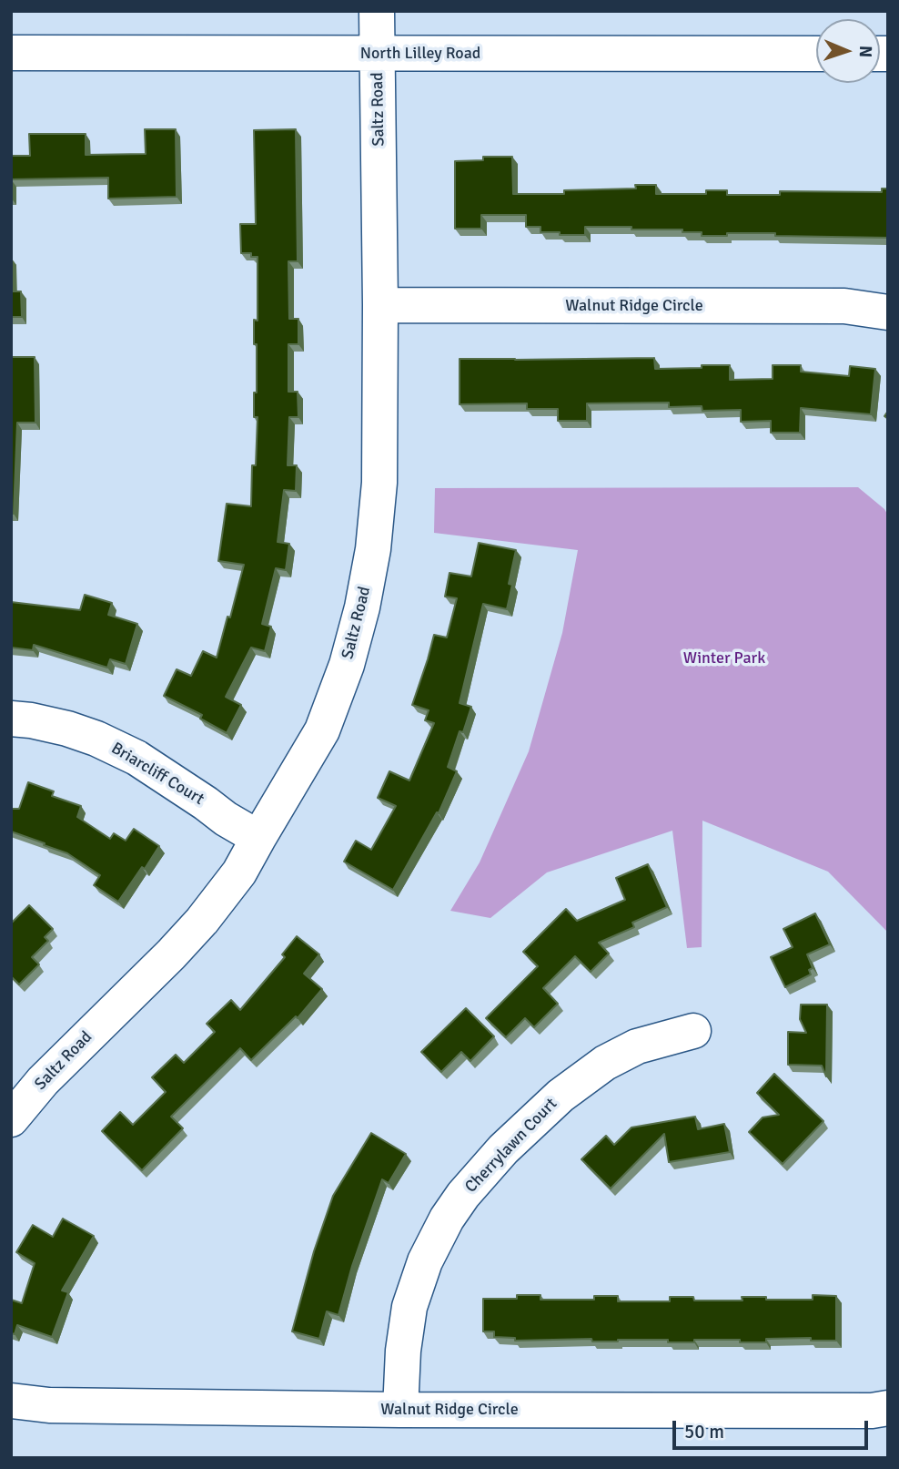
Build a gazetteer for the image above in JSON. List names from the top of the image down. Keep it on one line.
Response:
{"streets":{"street":["North Lilley Road","Saltz Road","Walnut Ridge Circle","Briarcliff Court","Cherrylawn Court"]},"crossings":[["North Lilley Road","Saltz Road"],["Saltz Road","Walnut Ridge Circle"],["Saltz Road","Briarcliff Court"],["Walnut Ridge Circle","Cherrylawn Court"]],"parks":["Winter Park"],"scale_bar":"50 m","north":"right"}
